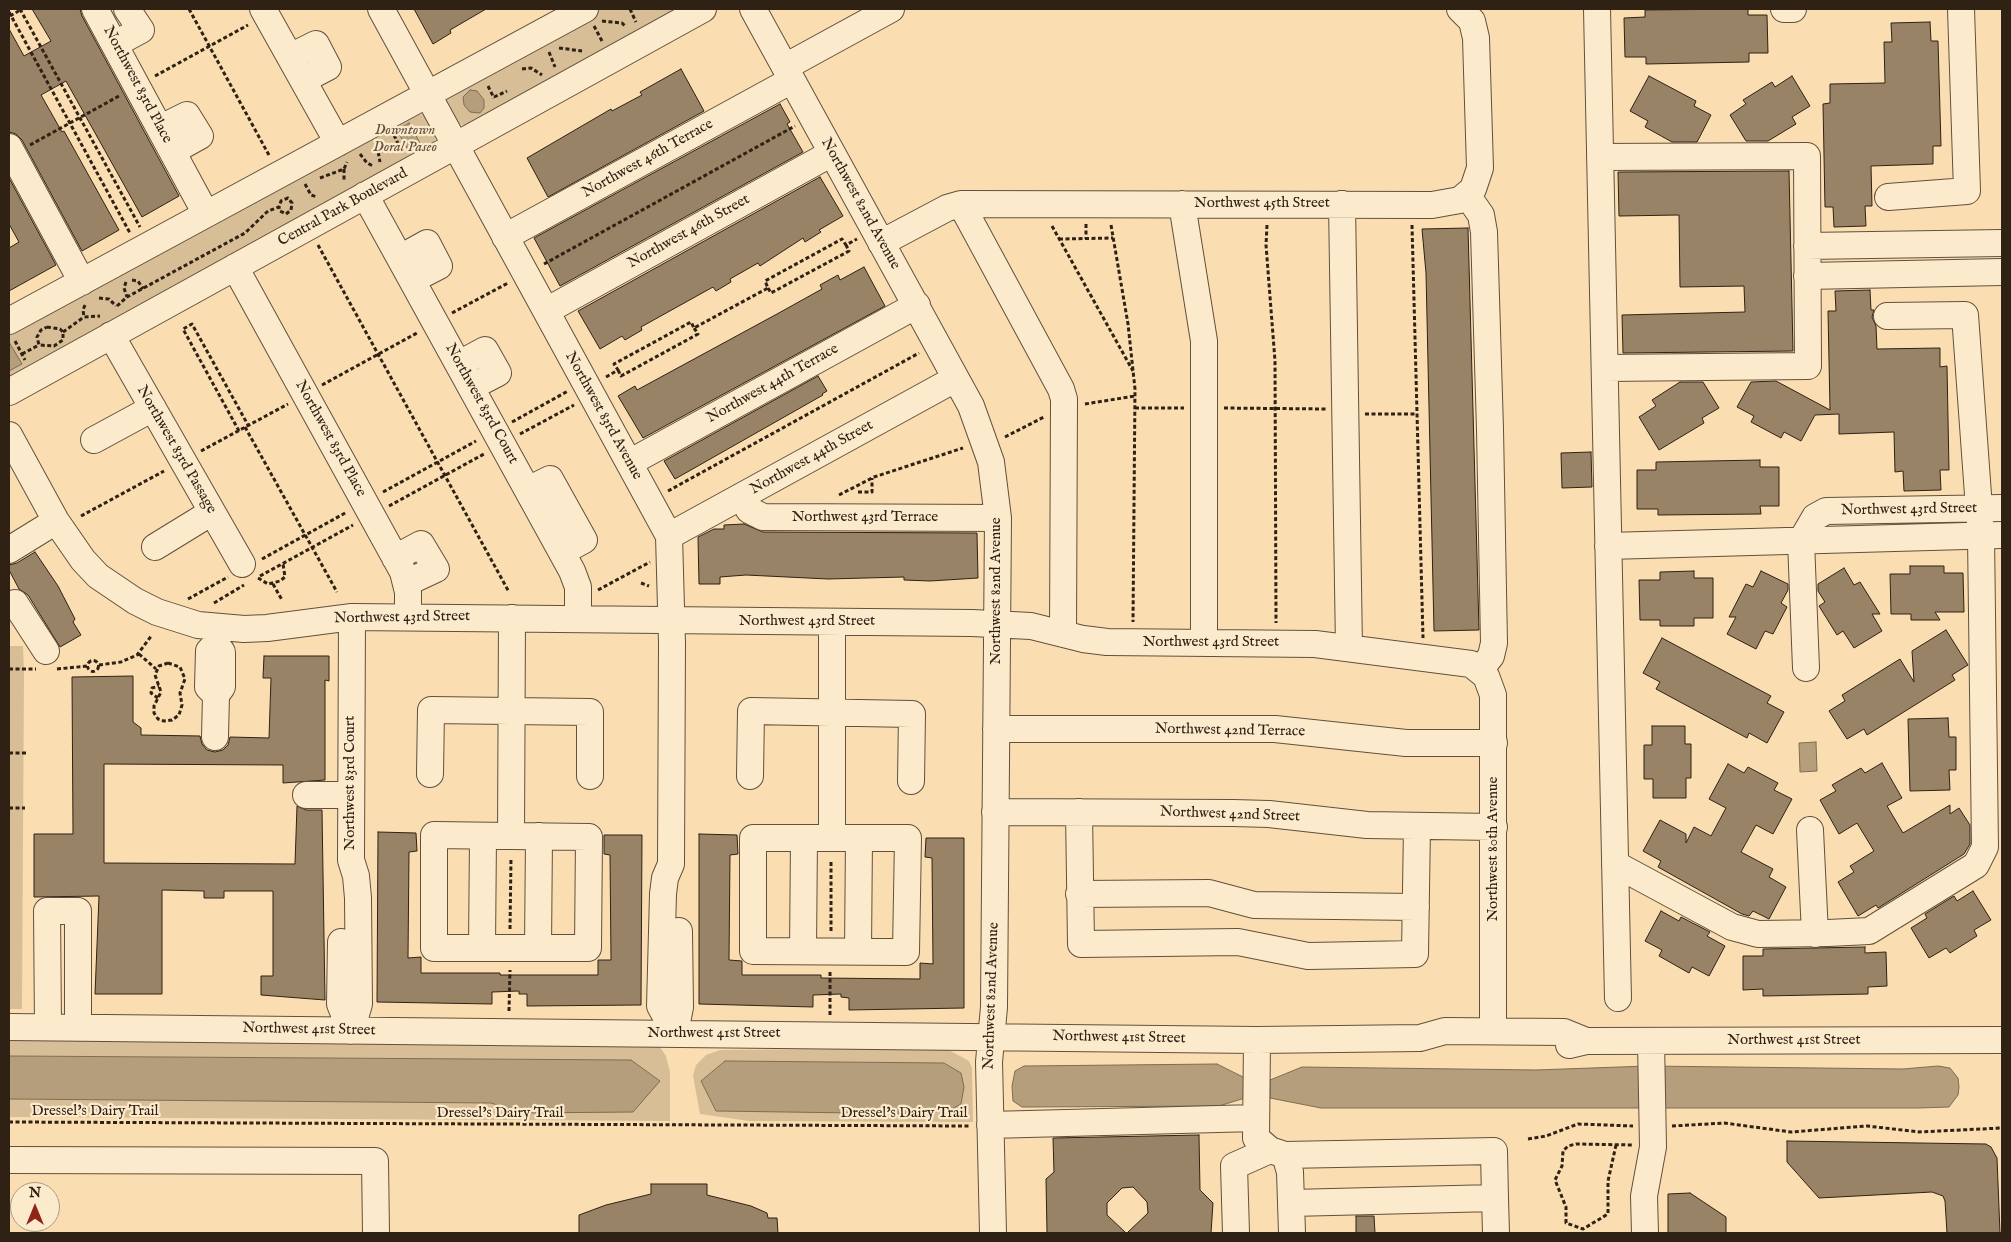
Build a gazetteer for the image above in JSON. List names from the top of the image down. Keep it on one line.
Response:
{"streets":{"street":["Northwest 83rd Place","Northwest 46th Terrace","Northwest 82nd Avenue","Northwest 45th Street","Central Park Boulevard","Northwest 46th Street","Northwest 44th Terrace","Northwest 83rd Court","Northwest 83rd Avenue","Northwest 83rd Passage","Northwest 44th Street","Northwest 43rd Street","Northwest 43rd Terrace","Northwest 42nd Terrace","Northwest 42nd Street","Northwest 80th Avenue","Northwest 41st Street"],"path":["Dressel's Dairy Trail"]},"crossings":[["Northwest 83rd Place","Central Park Boulevard"],["Northwest 83rd Place","Northwest 43rd Street"],["Northwest 46th Terrace","Northwest 82nd Avenue"],["Northwest 46th Terrace","Northwest 83rd Avenue"],["Northwest 82nd Avenue","Northwest 45th Street"],["Northwest 82nd Avenue","Northwest 46th Street"],["Northwest 82nd Avenue","Northwest 44th Terrace"],["Northwest 82nd Avenue","Northwest 44th Street"],["Northwest 82nd Avenue","Northwest 43rd Street"],["Northwest 82nd Avenue","Northwest 43rd Terrace"],["Northwest 82nd Avenue","Northwest 42nd Terrace"],["Northwest 82nd Avenue","Northwest 42nd Street"],["Northwest 82nd Avenue","Northwest 41st Street"],["Northwest 82nd Avenue","Dressel's Dairy Trail"],["Central Park Boulevard","Northwest 83rd Court"],["Central Park Boulevard","Northwest 83rd Avenue"],["Central Park Boulevard","Northwest 83rd Passage"],["Northwest 46th Street","Northwest 83rd Avenue"],["Northwest 44th Terrace","Northwest 83rd Avenue"],["Northwest 83rd Court","Northwest 43rd Street"],["Northwest 83rd Court","Northwest 41st Street"],["Northwest 83rd Avenue","Northwest 44th Street"],["Northwest 83rd Avenue","Northwest 43rd Street"],["Northwest 83rd Avenue","Northwest 41st Street"],["Northwest 44th Street","Northwest 43rd Terrace"],["Northwest 43rd Street","Northwest 80th Avenue"],["Northwest 42nd Terrace","Northwest 80th Avenue"],["Northwest 42nd Street","Northwest 80th Avenue"],["Northwest 80th Avenue","Northwest 41st Street"]],"parks":["Downtown Doral Paseo"],"north":"top"}
